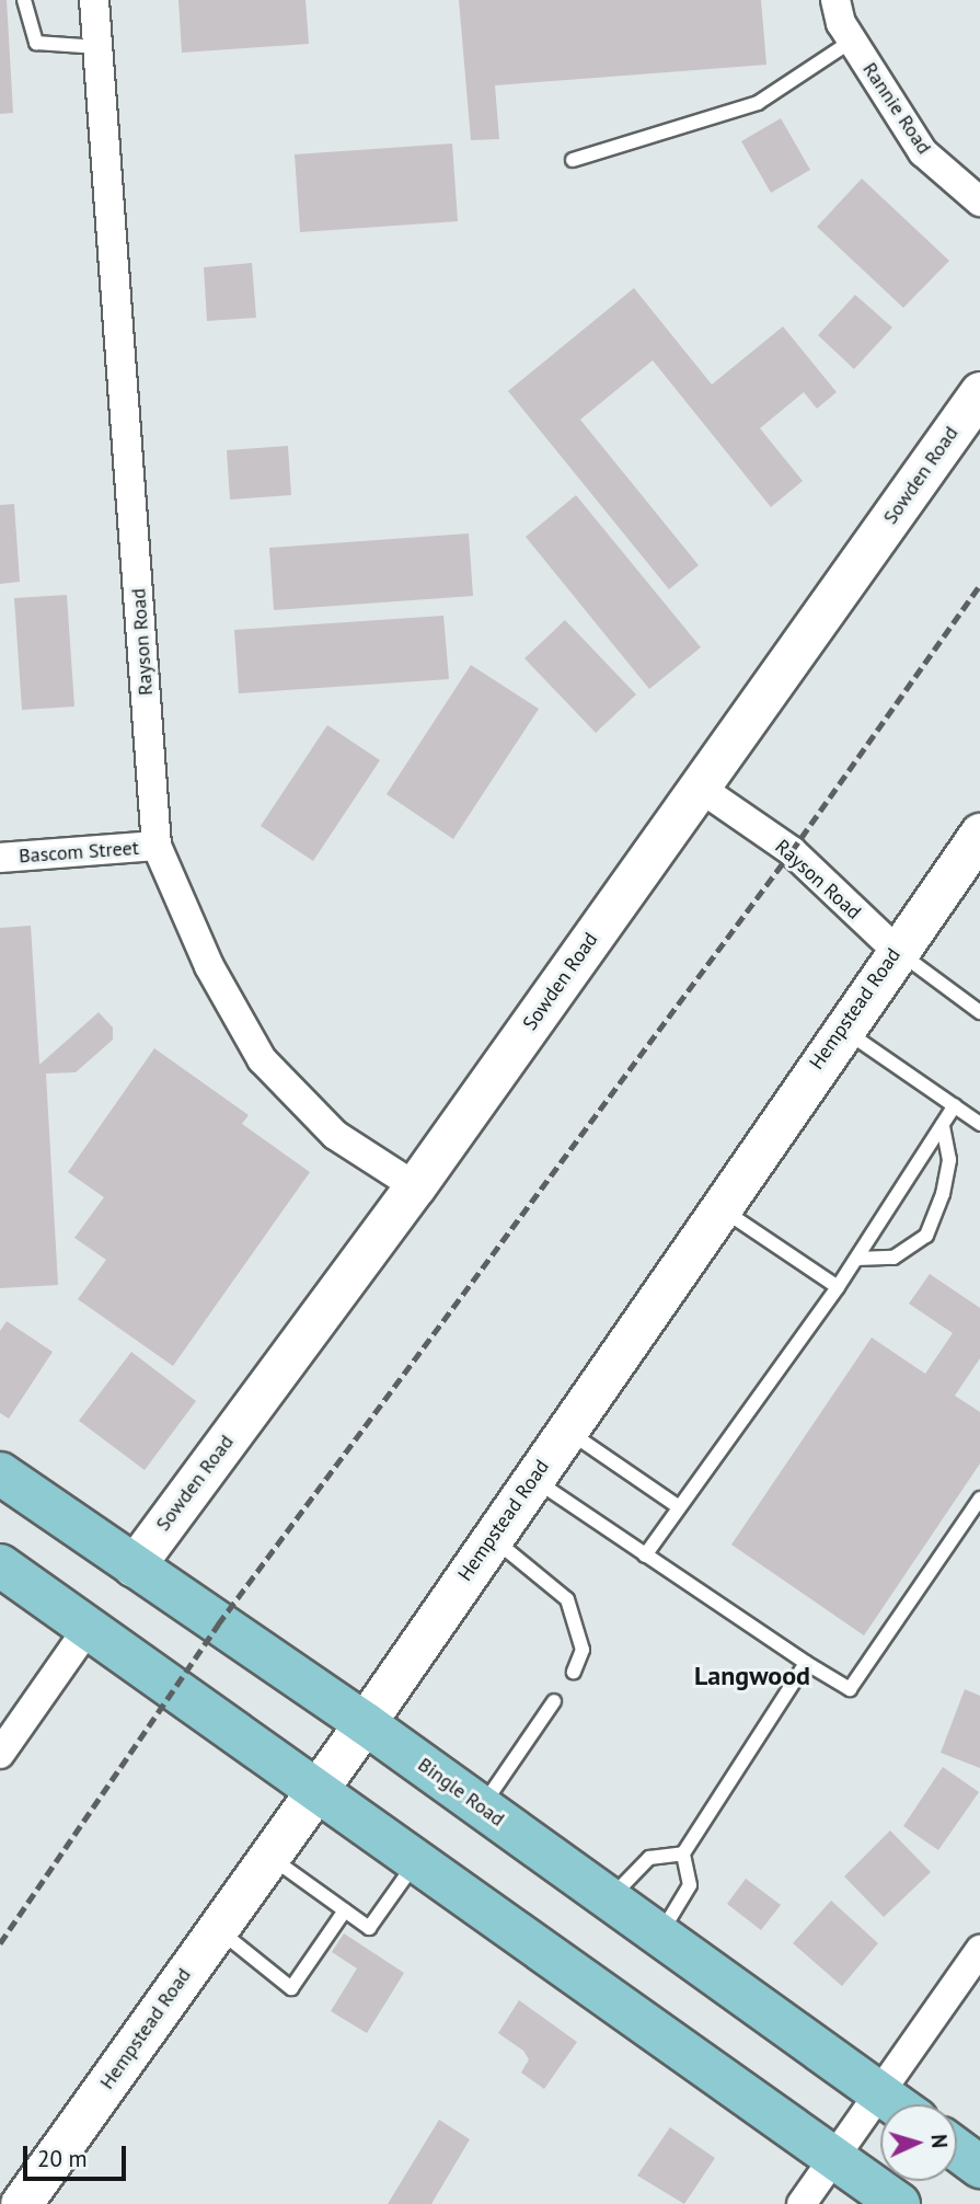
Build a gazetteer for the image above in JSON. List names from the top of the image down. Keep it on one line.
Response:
{"streets":{"main road":["Sowden Road","Hempstead Road","Bingle Road"],"street":["Rannie Road","Rayson Road","Bascom Street"]},"crossings":[["Sowden Road","Rayson Road"],["Sowden Road","Bingle Road"],["Rayson Road","Bascom Street"],["Rayson Road","Hempstead Road"],["Hempstead Road","Bingle Road"]],"districts":["Langwood"],"scale_bar":"20 m","north":"right"}
